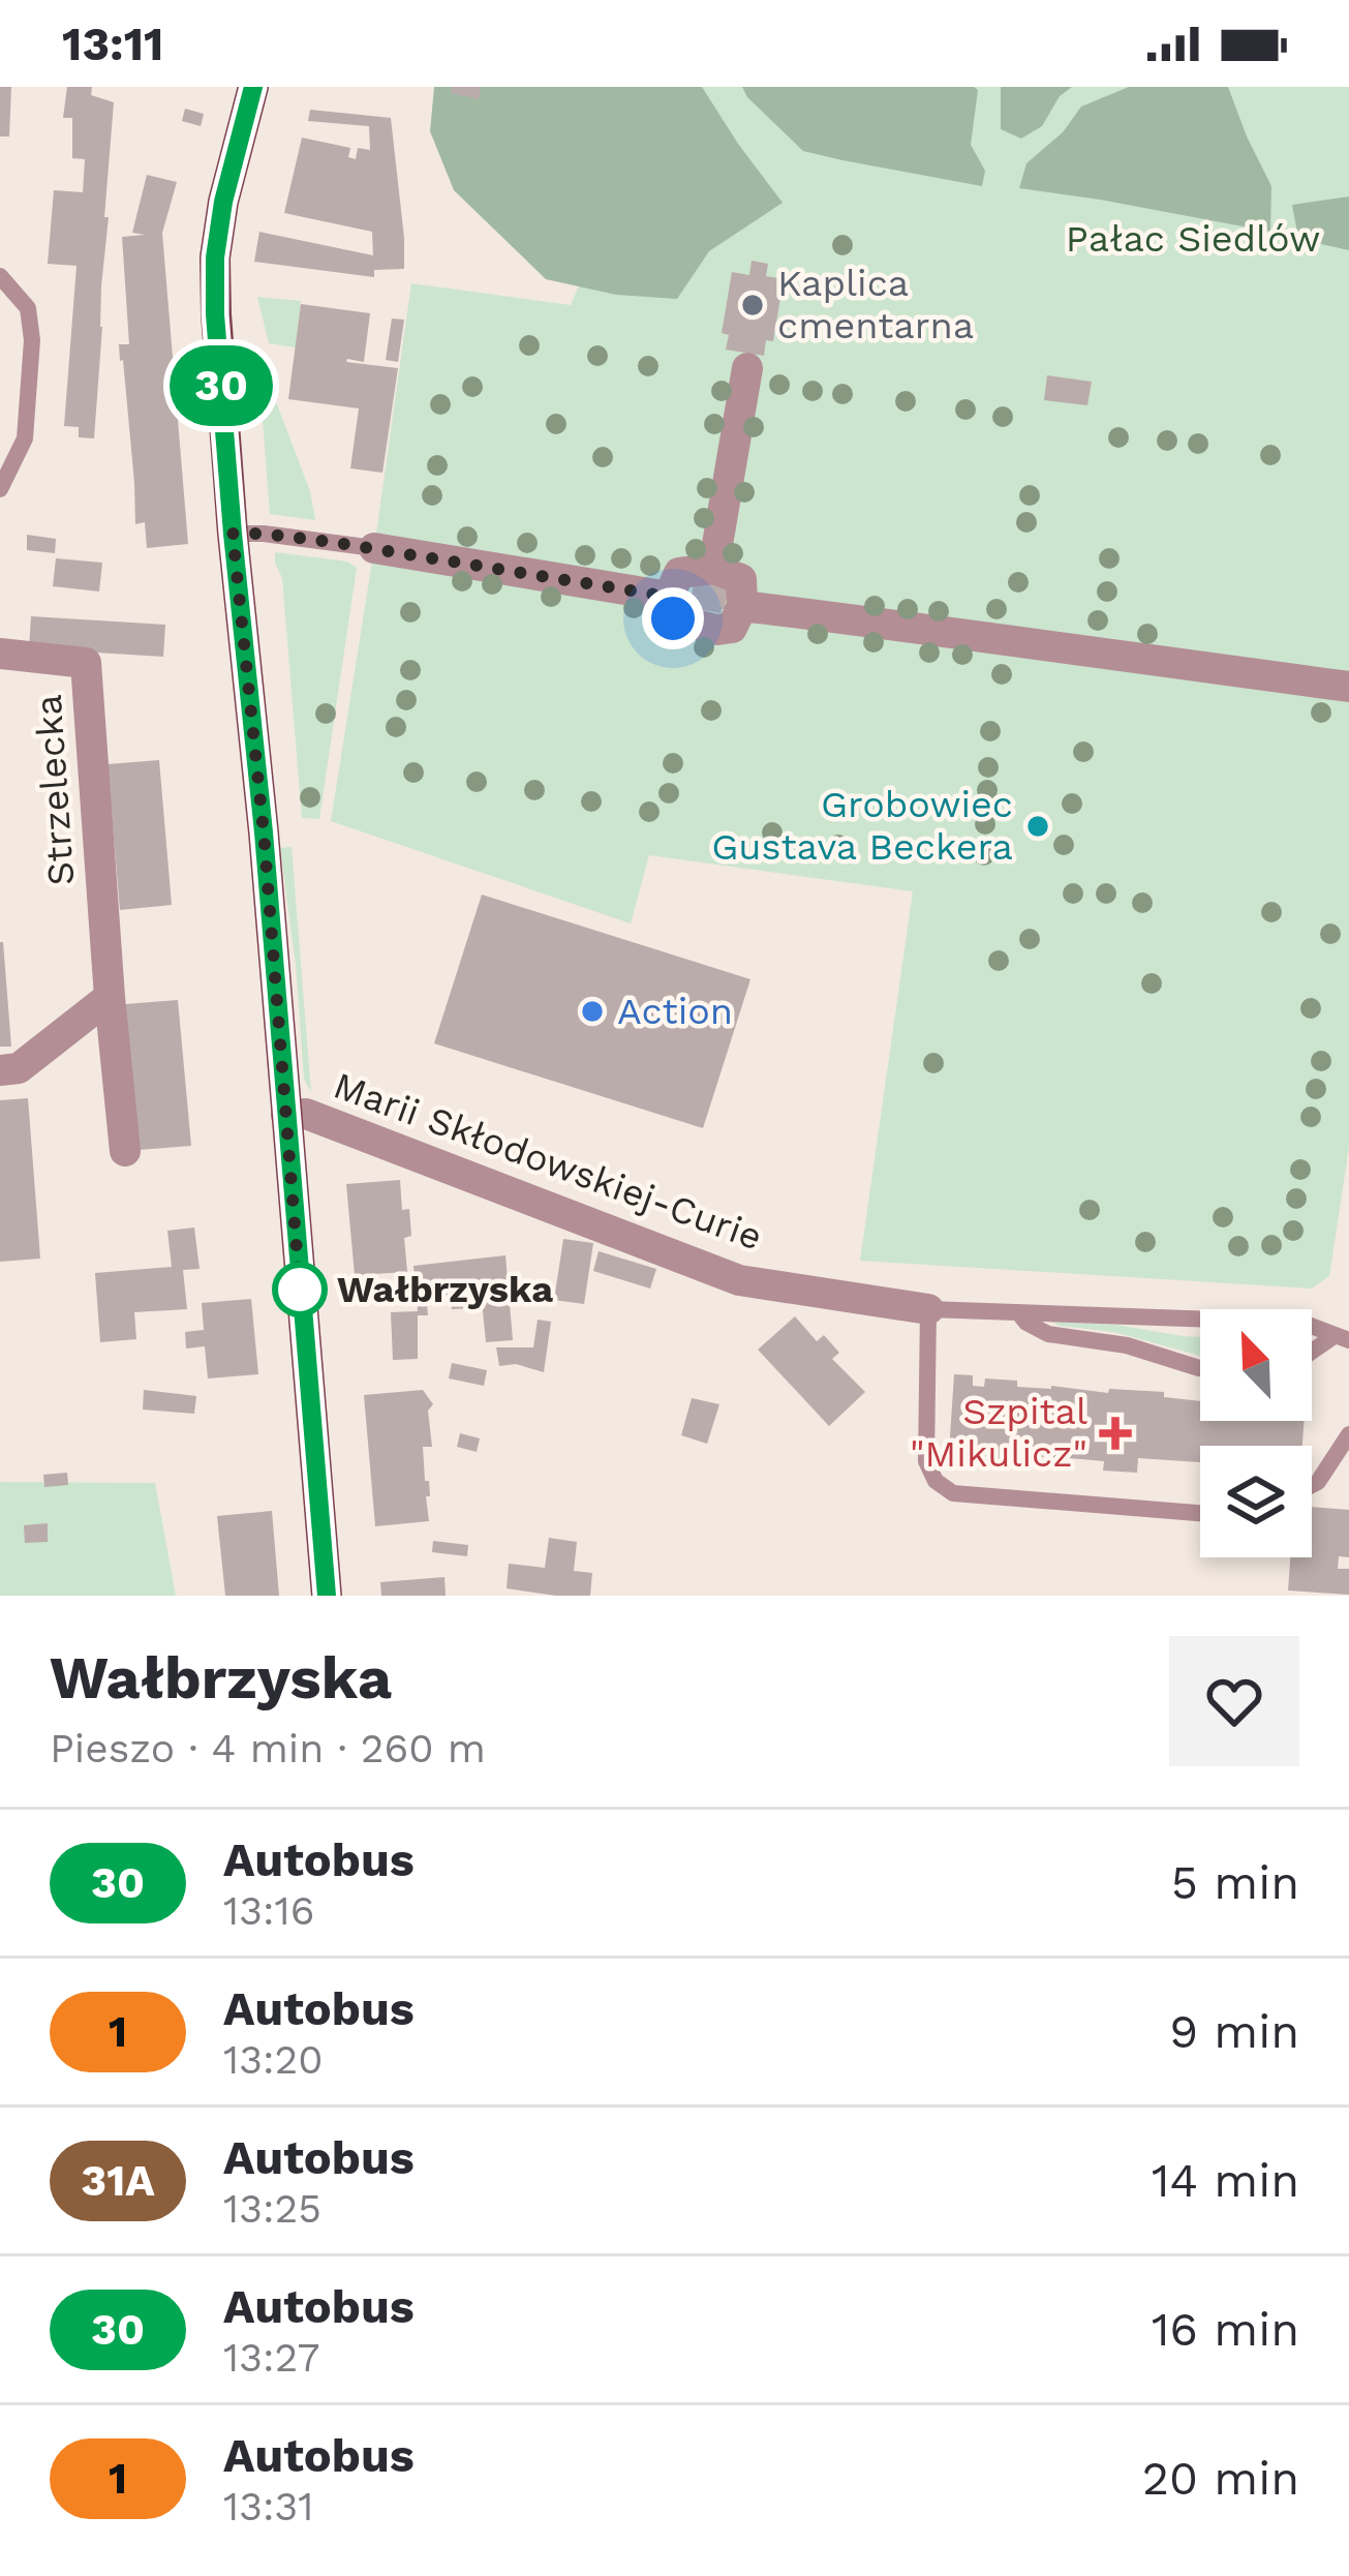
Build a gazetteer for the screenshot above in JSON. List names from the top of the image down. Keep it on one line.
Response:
{"streets":{"street":["Strzelecka","Marii Skłodowskiej-Curie"]},"parks":["Pałac Siedlów"],"places":{"other":["Kaplica cmentarna","Grobowiec Gustava Beckera","Action","Wałbrzyska"],"health":["Szpital \"Mikulicz\""]},"lines":["bus line 30"],"north":"top left","page":{"status":"13:11","on_map":"30","heading":["Wałbrzyska","Pieszo · 4 min · 260 m"],"list":[{"mark":"30","name":"Autobus","note":"13:16","value":"5 min"},{"mark":"1","name":"Autobus","note":"13:20","value":"9 min"},{"mark":"31A","name":"Autobus","note":"13:25","value":"14 min"},{"mark":"30","name":"Autobus","note":"13:27","value":"16 min"},{"mark":"1","name":"Autobus","note":"13:31","value":"20 min"}]}}
